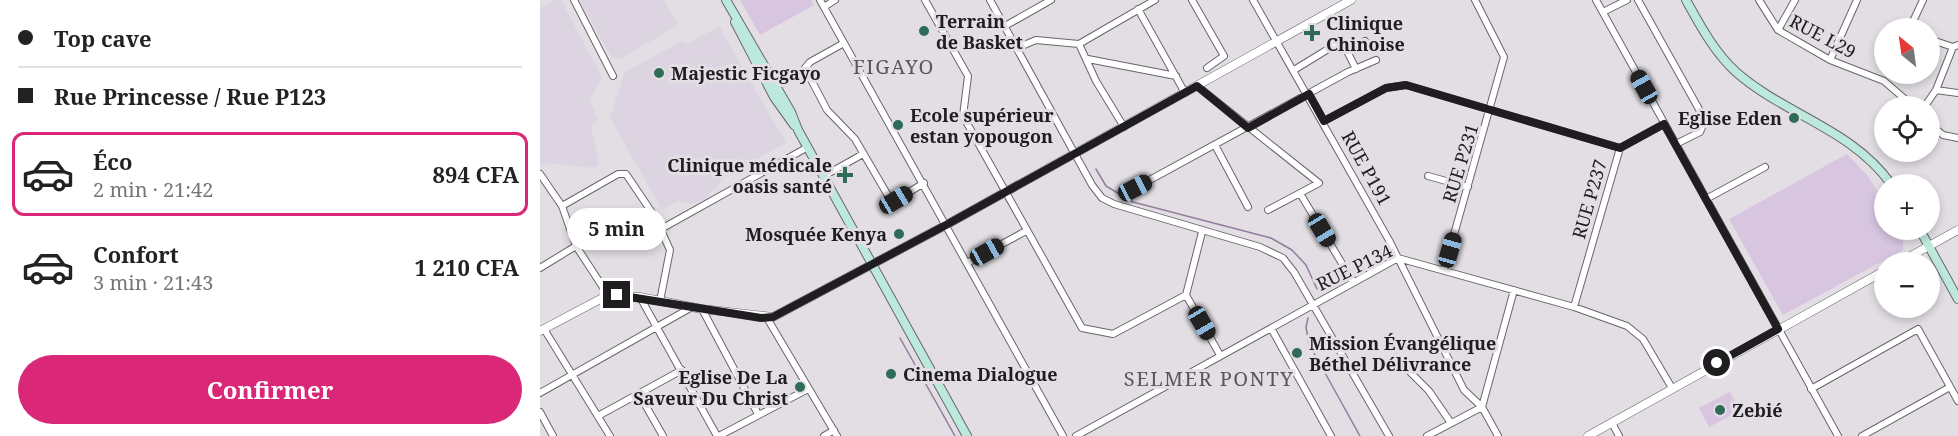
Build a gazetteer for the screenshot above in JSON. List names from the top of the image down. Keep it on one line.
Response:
{"streets":{"street":["RUE L29","RUE P231","RUE P191","RUE P237","RUE P134"]},"crossings":[["RUE P231","RUE P134"],["RUE P191","RUE P134"],["RUE P237","RUE P134"]],"districts":["FIGAYO","SELMER PONTY"],"places":{"other":["Terrain de Basket","Majestic Ficgayo","Eglise Eden","Ecole supérieur estan yopougon","Mosquée Kenya","Mission Évangélique Béthel Délivrance","Cinema Dialogue","Eglise De La Saveur Du Christ","Zebié"],"health":["Clinique Chinoise","Clinique médicale oasis santé"]},"north":"top left","page":{"banner":["Top cave","Rue Princesse / Rue P123"],"map_buttons":["+","−"],"list":[{"name":"Éco","note":"2 min · 21:42","value":"894 CFA"},{"name":"Confort","note":"3 min · 21:43","value":"1 210 CFA"}],"bubble":"5 min","buttons":"Confirmer"}}
